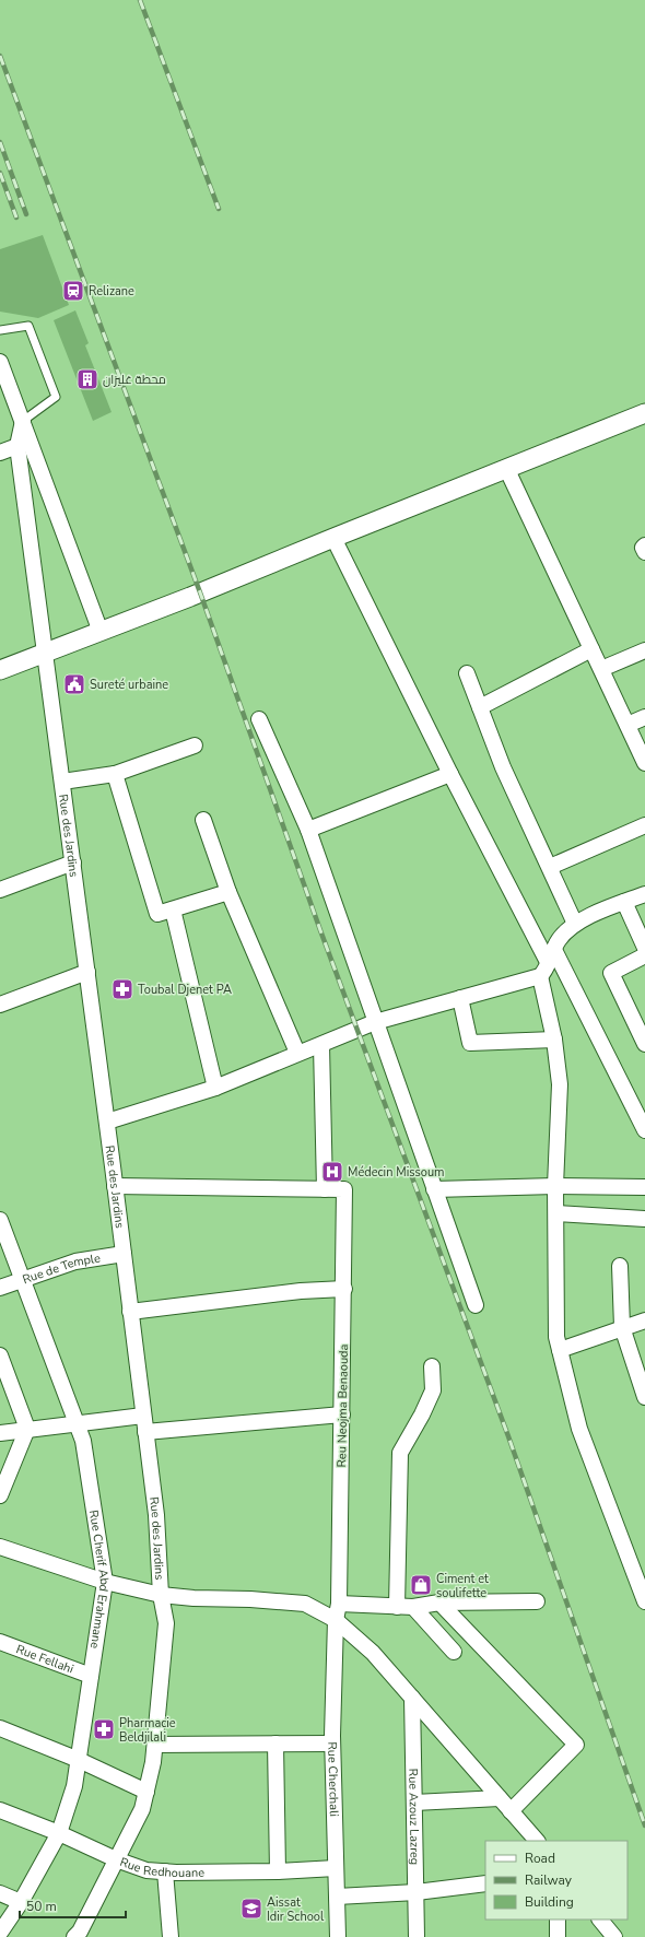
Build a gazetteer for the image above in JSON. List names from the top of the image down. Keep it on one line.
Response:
{"streets":{"street":["Rue des Jardins","Rue de Temple","Reu Neojma Benaouda","Rue Cherif Abd Erahmane","Rue Fellahi","Rue Cherchali","Rue Azouz Lazreg","Rue Redhouane"]},"crossings":[["Rue des Jardins","Rue de Temple"],["Rue des Jardins","Rue Redhouane"],["Rue de Temple","Rue Cherif Abd Erahmane"],["Reu Neojma Benaouda","Rue Cherchali"],["Rue Cherif Abd Erahmane","Rue Fellahi"],["Rue Cherif Abd Erahmane","Rue Redhouane"],["Rue Cherchali","Rue Redhouane"]],"places":{"station":["Relizane"],"building":["محطة غليزان"],"public building":["Sureté urbaine"],"pharmacy":["Toubal Djenet PA","Pharmacie Beldjilali"],"hospital":["Médecin Missoum"],"shop":["Ciment et soulifette"],"school or university":["Aissat Idir School"]},"legend":["Road","Railway","Building"],"scale_bar":"50 m"}
